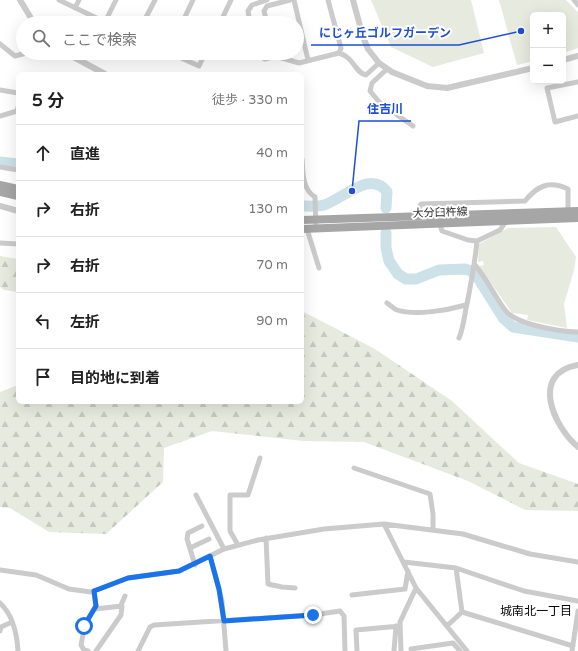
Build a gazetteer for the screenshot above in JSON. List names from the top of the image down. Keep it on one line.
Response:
{"streets":{"main road":["大分臼杵線"]},"districts":["城南北一丁目"],"places":["にじヶ丘ゴルフガーデン","住吉川"],"page":{"map_buttons":["+","−"],"search":"ここで検索","heading":["5 分","徒歩 · 330 m"],"list":[["直進","40 m"],["右折","130 m"],["右折","70 m"],["左折","90 m"],"目的地に到着"]}}
